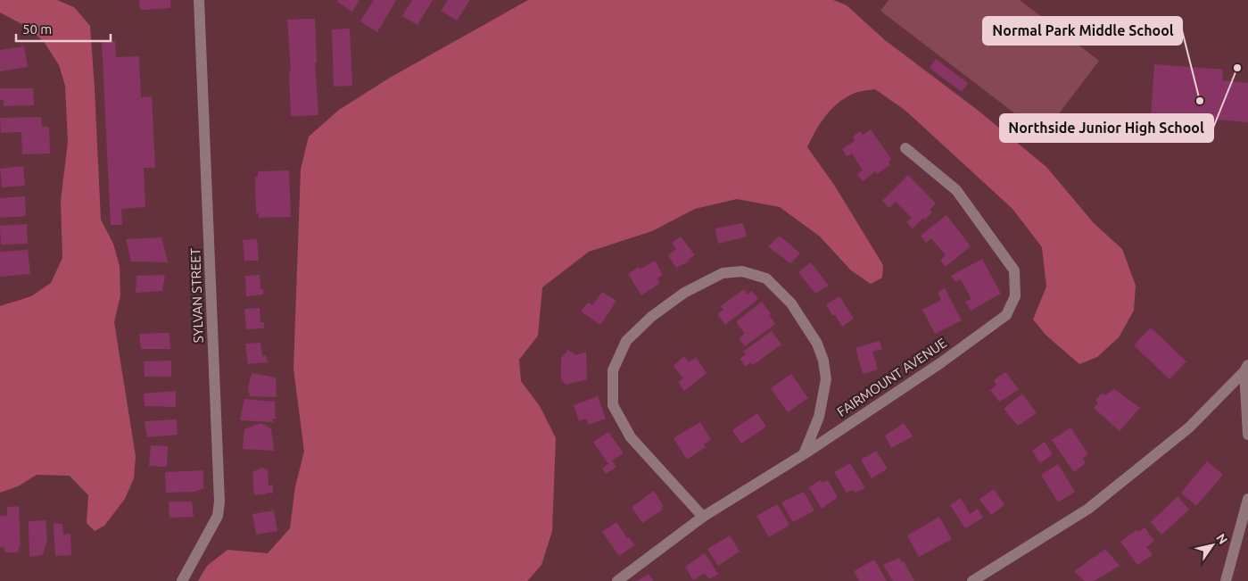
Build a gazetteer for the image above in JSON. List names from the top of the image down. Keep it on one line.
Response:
{"streets":{"street":["SYLVAN STREET","FAIRMOUNT AVENUE"]},"places":["Northside Junior High School","Normal Park Middle School"],"scale_bar":"50 m","north":"top right"}
